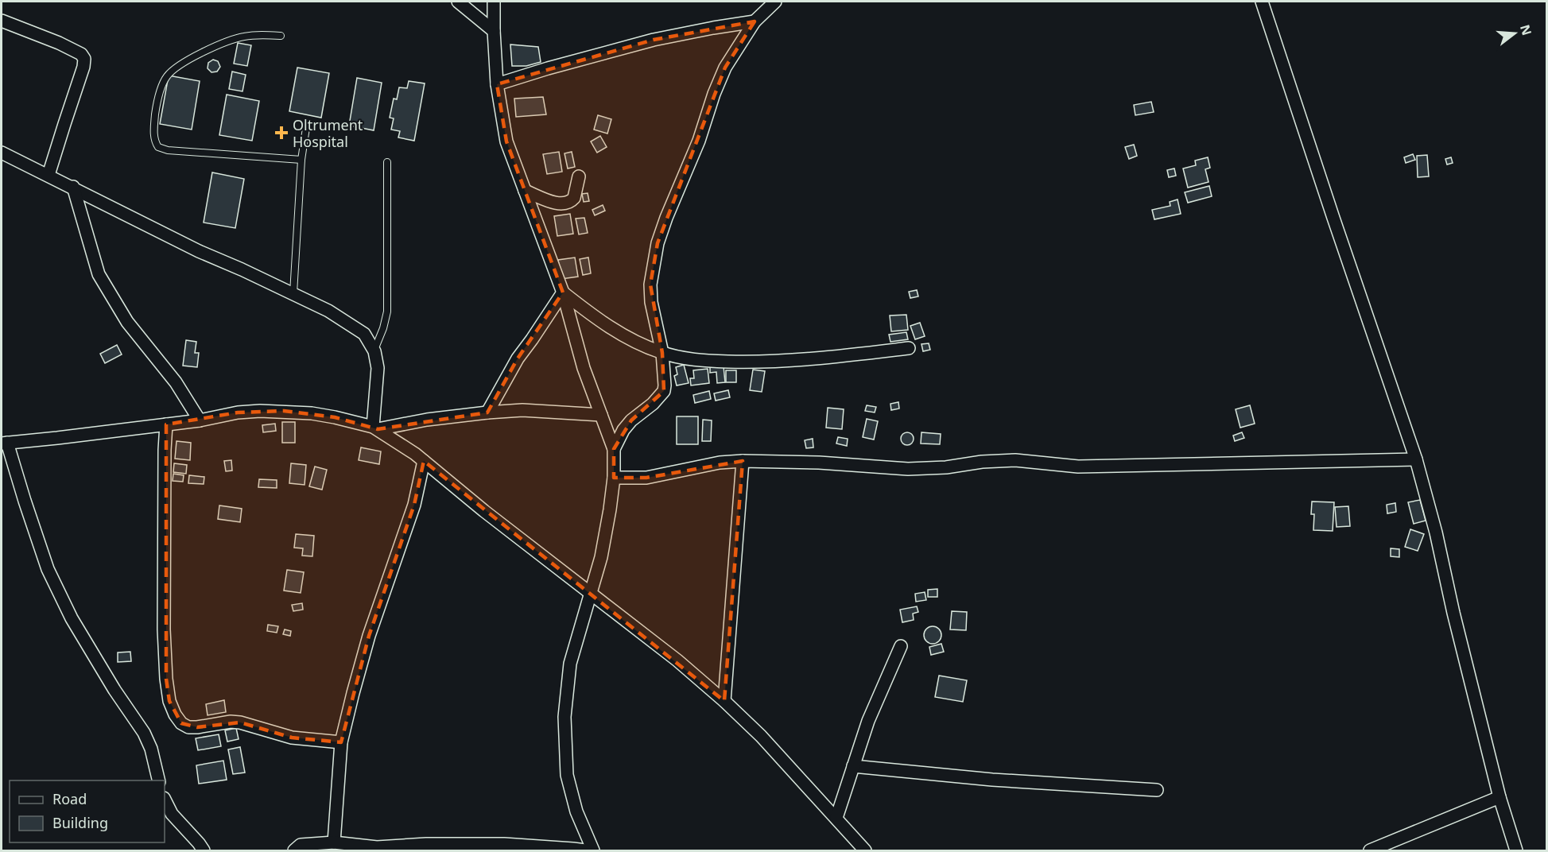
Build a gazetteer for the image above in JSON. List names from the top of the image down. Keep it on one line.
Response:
{"places":{"health":["Oltrument Hospital"]},"legend":["Road","Building"],"north":"right"}
